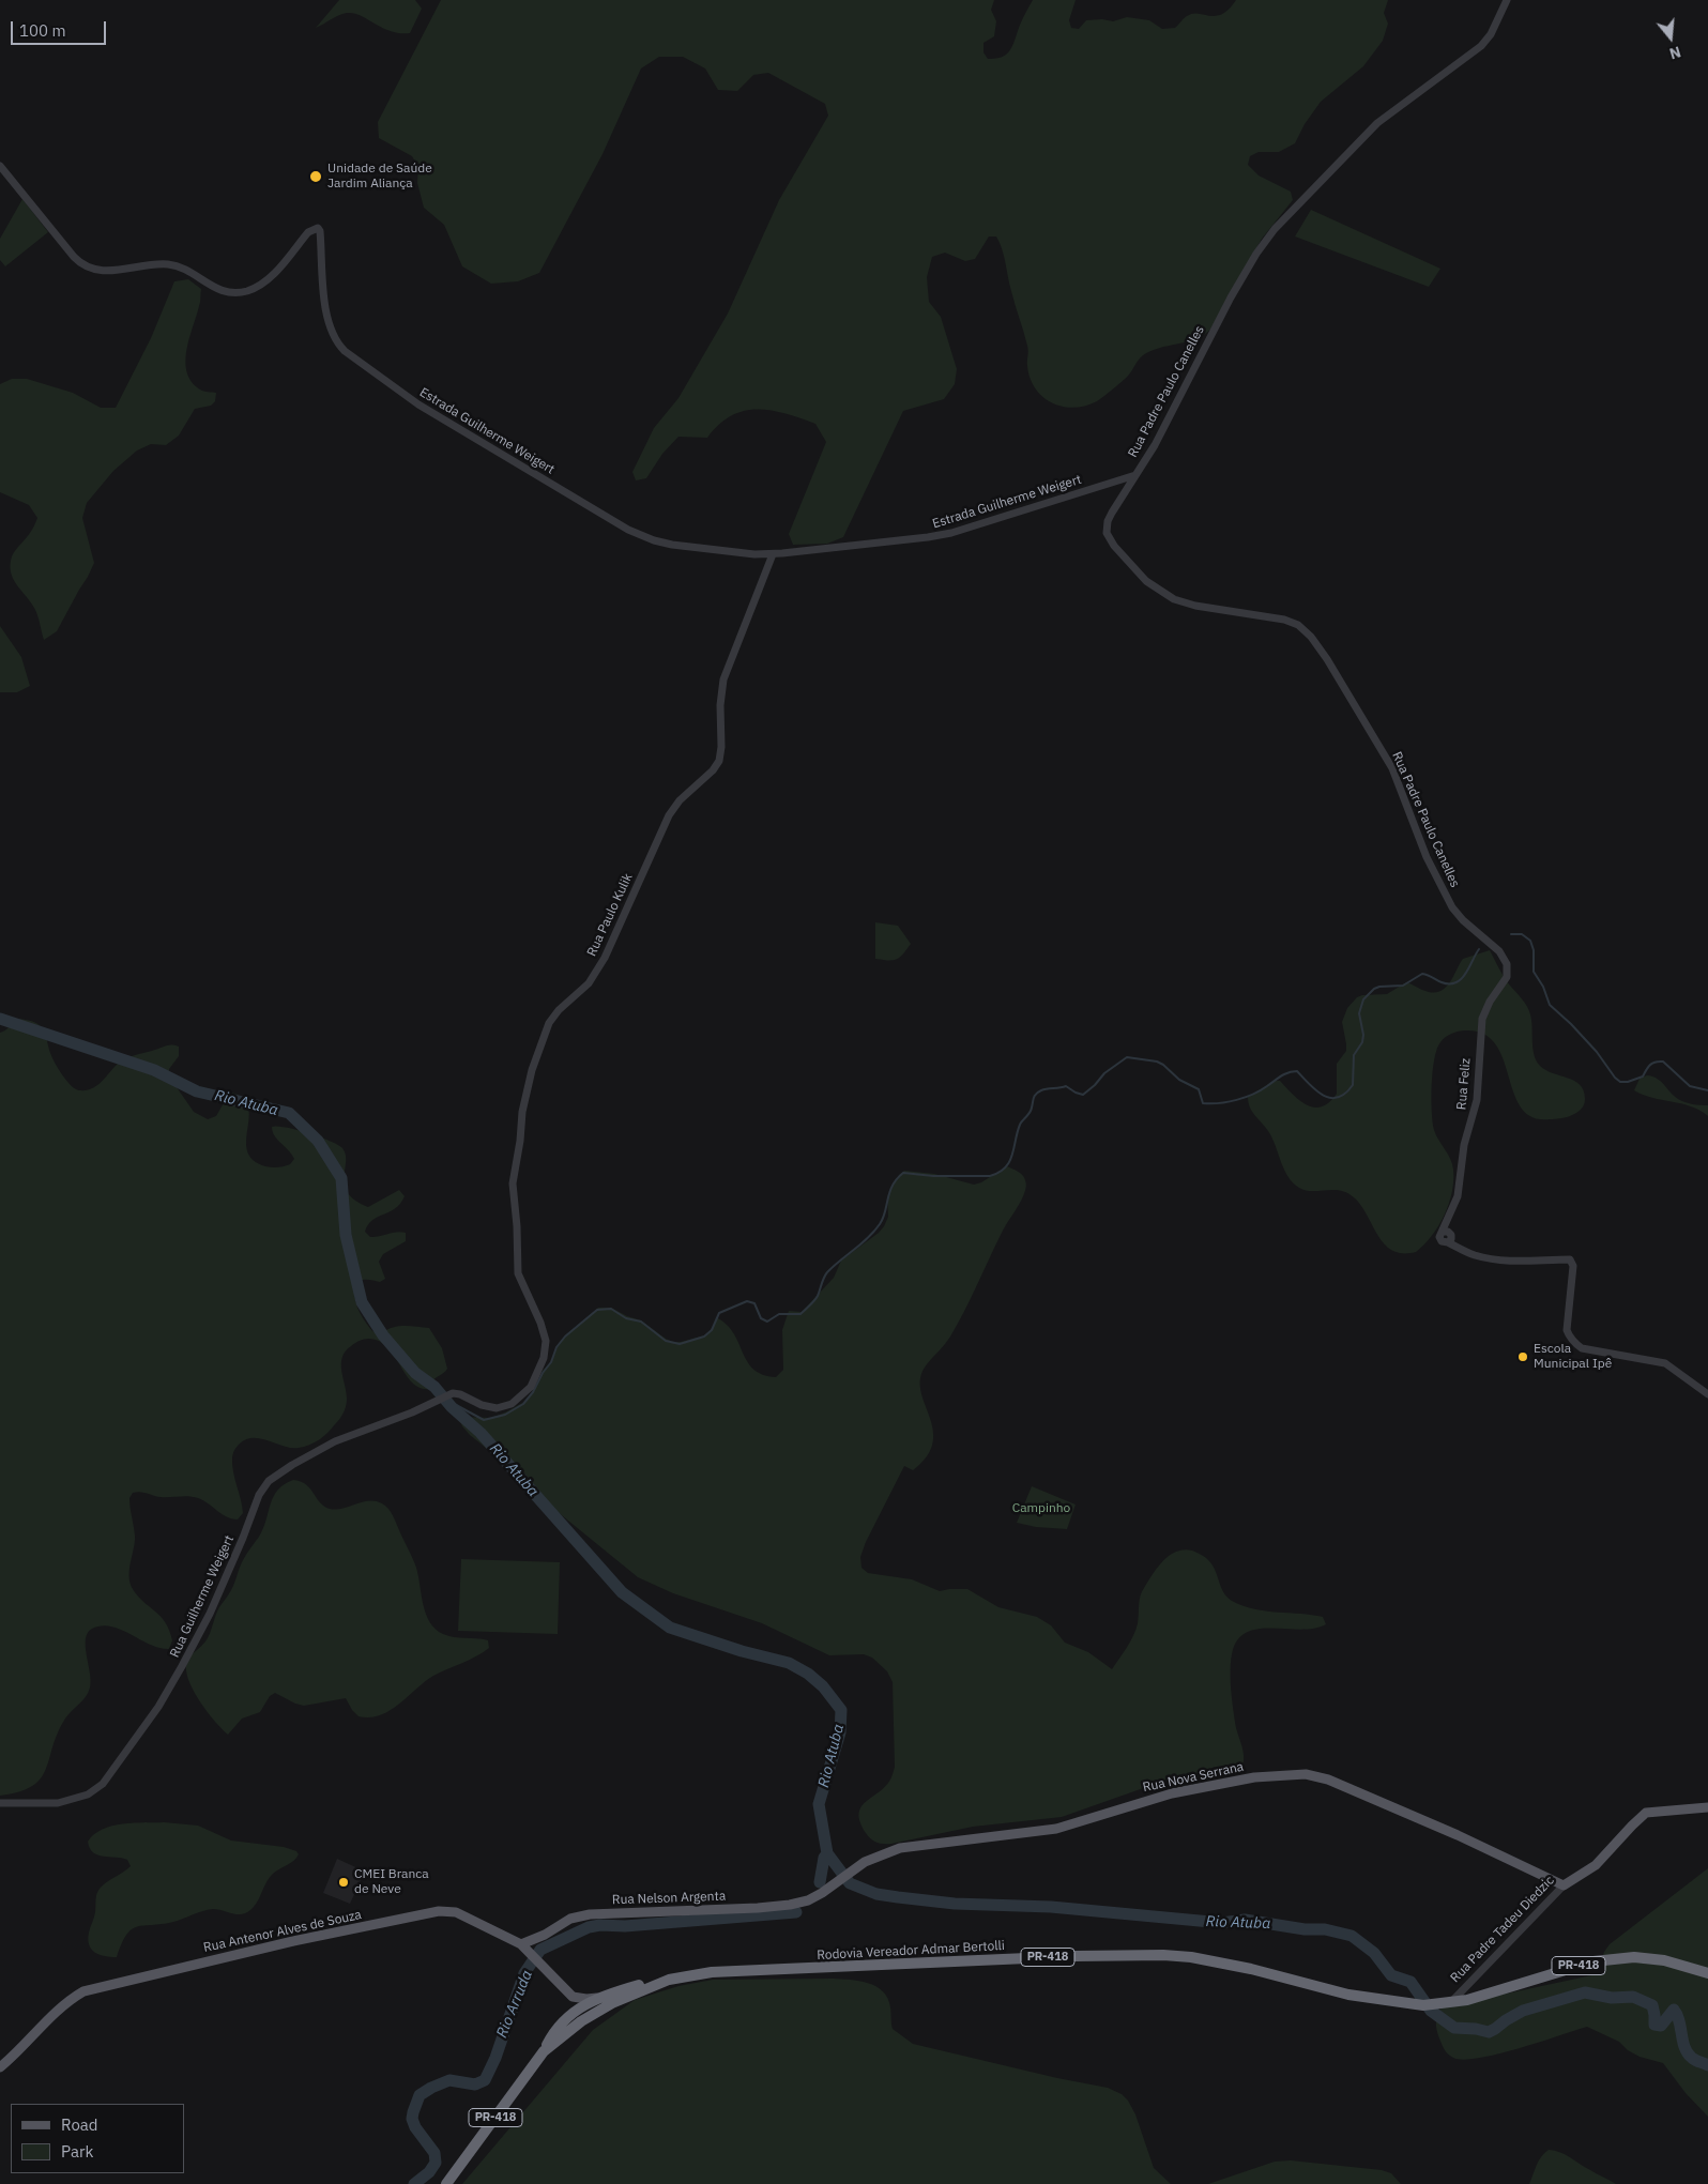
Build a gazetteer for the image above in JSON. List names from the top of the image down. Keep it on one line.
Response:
{"streets":{"highway":["Rodovia Vereador Admar Bertolli","PR-418"],"main road":["Rua Nova Serrana","Rua Nelson Argenta","Rua Padre Tadeu Diedzic","Rua Antenor Alves de Souza"],"street":["Rua Padre Paulo Canelles","Estrada Guilherme Weigert","Rua Paulo Kulik","Rua Feliz","Rua Guilherme Weigert"]},"crossings":[["Rua Padre Paulo Canelles","Estrada Guilherme Weigert"],["Rua Padre Paulo Canelles","Rua Feliz"],["Estrada Guilherme Weigert","Rua Paulo Kulik"],["Rua Paulo Kulik","Rua Guilherme Weigert"],["Rua Nova Serrana","Rua Nelson Argenta"],["Rua Nova Serrana","Rua Padre Tadeu Diedzic"],["Rua Nelson Argenta","Rua Antenor Alves de Souza"],["Rua Padre Tadeu Diedzic","Rodovia Vereador Admar Bertolli"]],"water":["Rio Atuba","Rio Arruda"],"parks":["Campinho"],"places":["Unidade de Saúde Jardim Aliança","Escola Municipal Ipê","CMEI Branca de Neve"],"legend":["Road","Park"],"scale_bar":"100 m","north":"bottom"}
